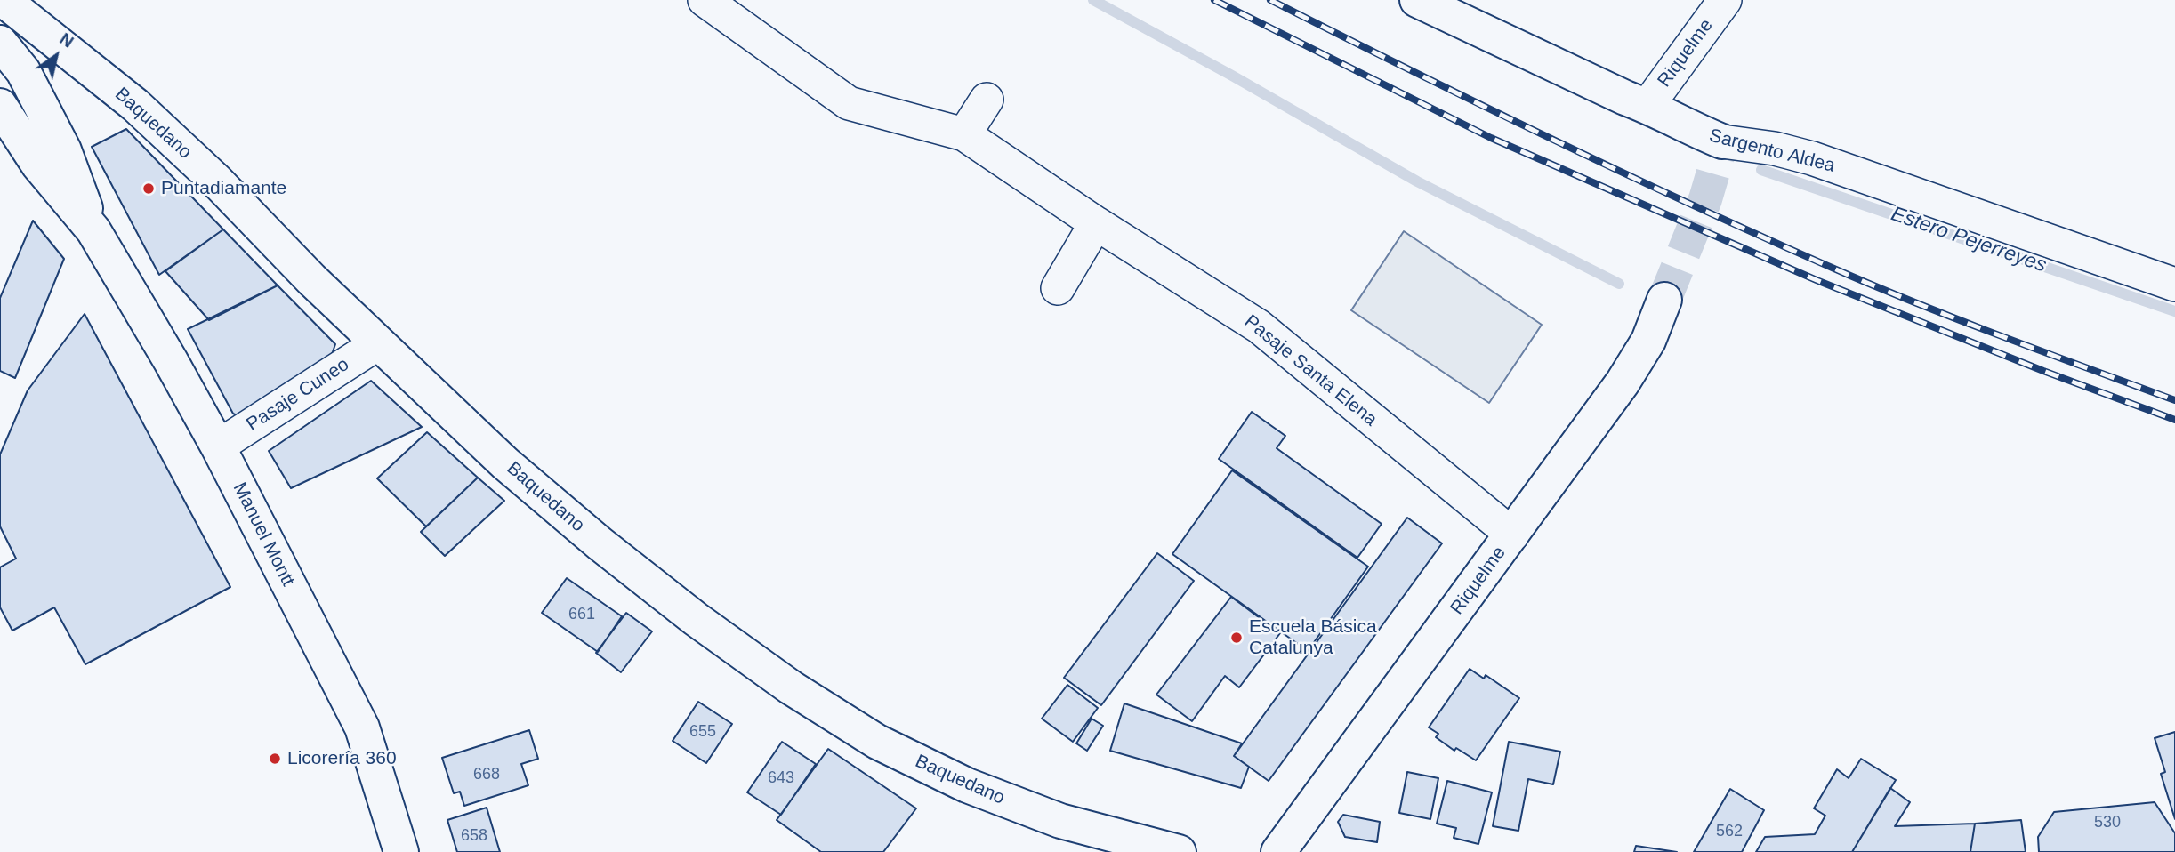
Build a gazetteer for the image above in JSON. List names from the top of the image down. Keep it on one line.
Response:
{"streets":{"main road":["Riquelme","Baquedano","Sargento Aldea","Manuel Montt"],"street":["Pasaje Santa Elena","Pasaje Cuneo"]},"crossings":[["Riquelme","Sargento Aldea"],["Riquelme","Pasaje Santa Elena"],["Baquedano","Pasaje Cuneo"],["Pasaje Cuneo","Manuel Montt"]],"water":["Estero Pejerreyes"],"places":["Puntadiamante","Escuela Básica Catalunya","Licorería 360"],"house_numbers":["661","655","668","643","530","562","658"],"north":"top right"}
